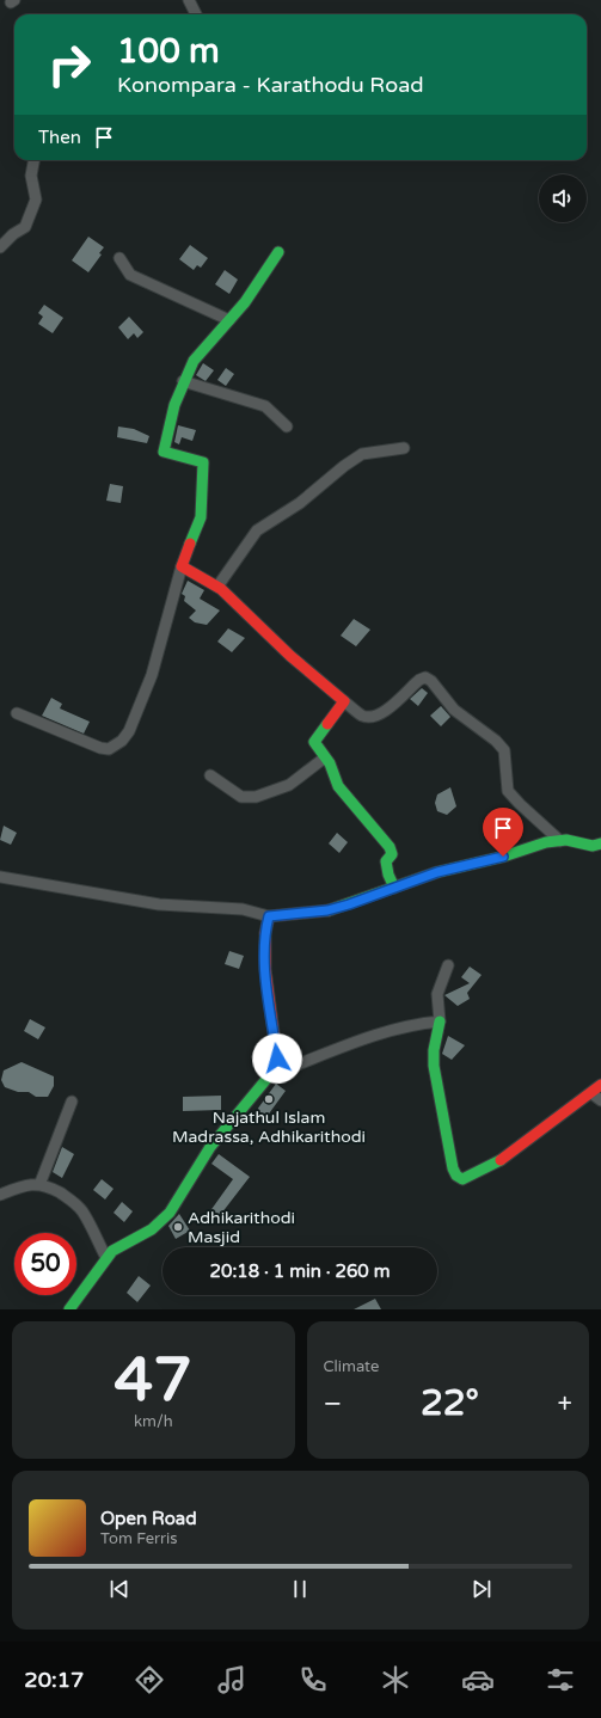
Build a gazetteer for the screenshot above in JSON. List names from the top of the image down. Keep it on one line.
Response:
{"places":["Najathul Islam Madrassa, Adhikarithodi","Adhikarithodi Masjid"],"page":{"turn":["100 m","Konompara - Karathodu Road"],"then":"Then","limit":"50","trip":"20:18 · 1 min · 260 m","tile":[["47","km/h"],"Climate"],"heat":["−","22°","+"],"song":["Open Road","Tom Ferris"],"tabs":"20:17"}}
